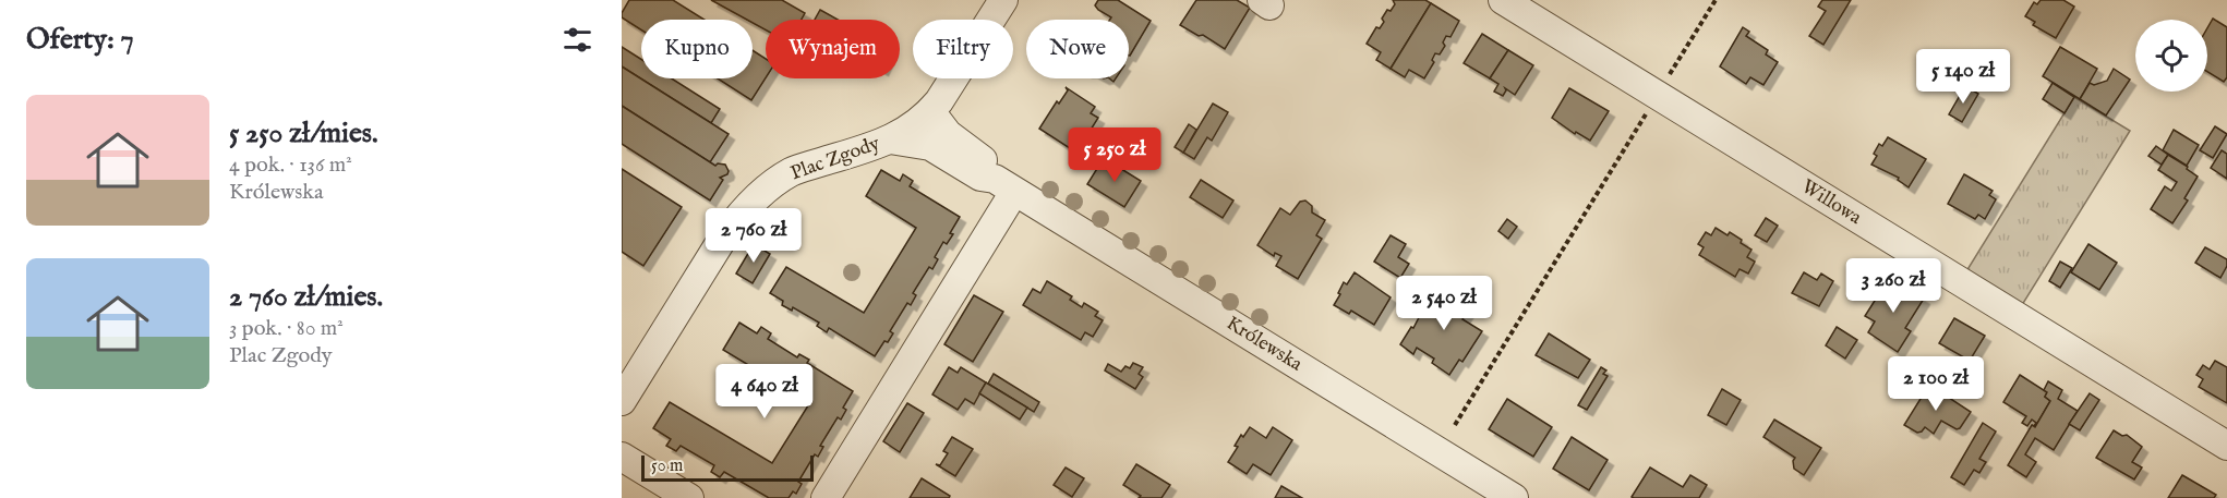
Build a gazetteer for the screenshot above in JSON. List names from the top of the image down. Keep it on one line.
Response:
{"streets":{"street":["Plac Zgody","Willowa","Królewska"]},"crossings":[["Plac Zgody","Królewska"]],"scale_bar":"50 m","page":{"heading":"Oferty: 7","chip":["Kupno","Wynajem","Filtry","Nowe"],"price":["5 140 zł","5 250 zł","2 760 zł","3 260 zł","2 540 zł","2 100 zł","4 640 zł"],"list":[{"name":"5 250 zł/mies.","note":"4 pok. · 136 m² · Królewska"},{"name":"2 760 zł/mies.","note":"3 pok. · 80 m² · Plac Zgody"}],"scale":"50 m"}}
